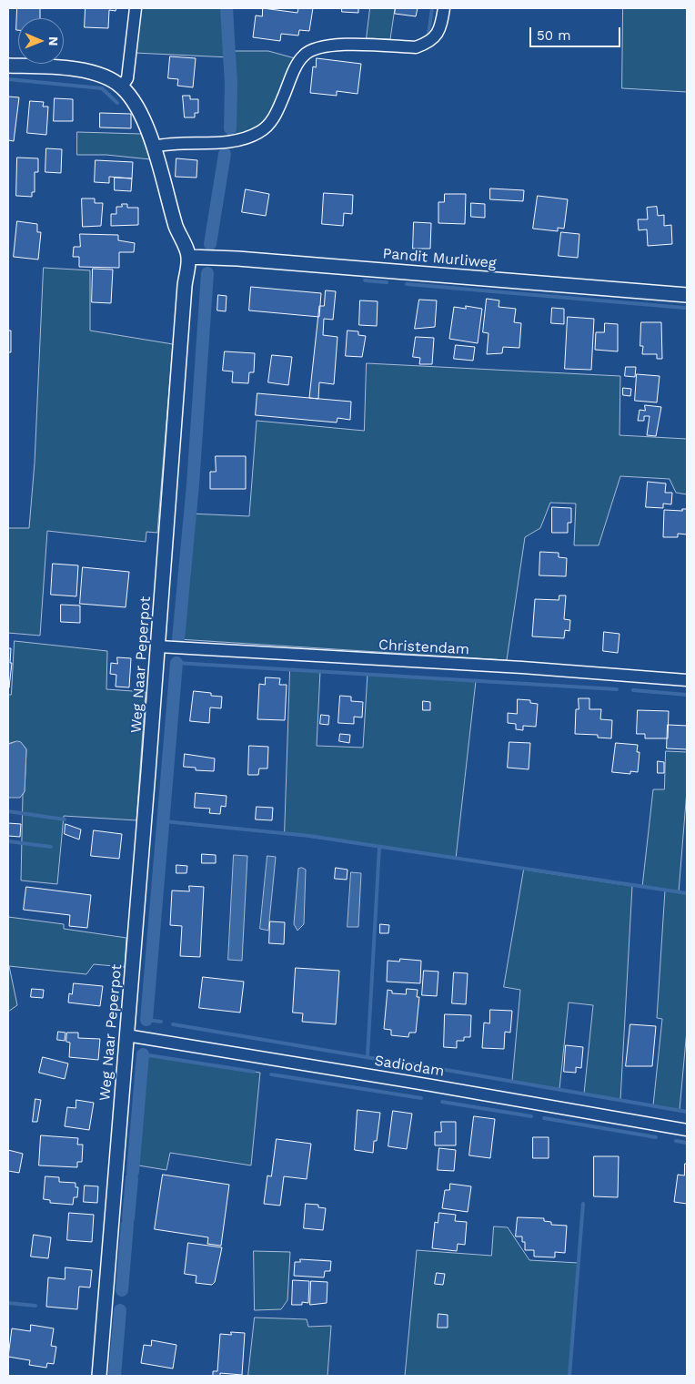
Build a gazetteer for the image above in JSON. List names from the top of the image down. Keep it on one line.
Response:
{"streets":{"street":["Pandit Murliweg","Christendam","Weg Naar Peperpot","Sadiodam"]},"crossings":[["Pandit Murliweg","Weg Naar Peperpot"],["Christendam","Weg Naar Peperpot"],["Weg Naar Peperpot","Sadiodam"]],"scale_bar":"50 m","north":"right"}
